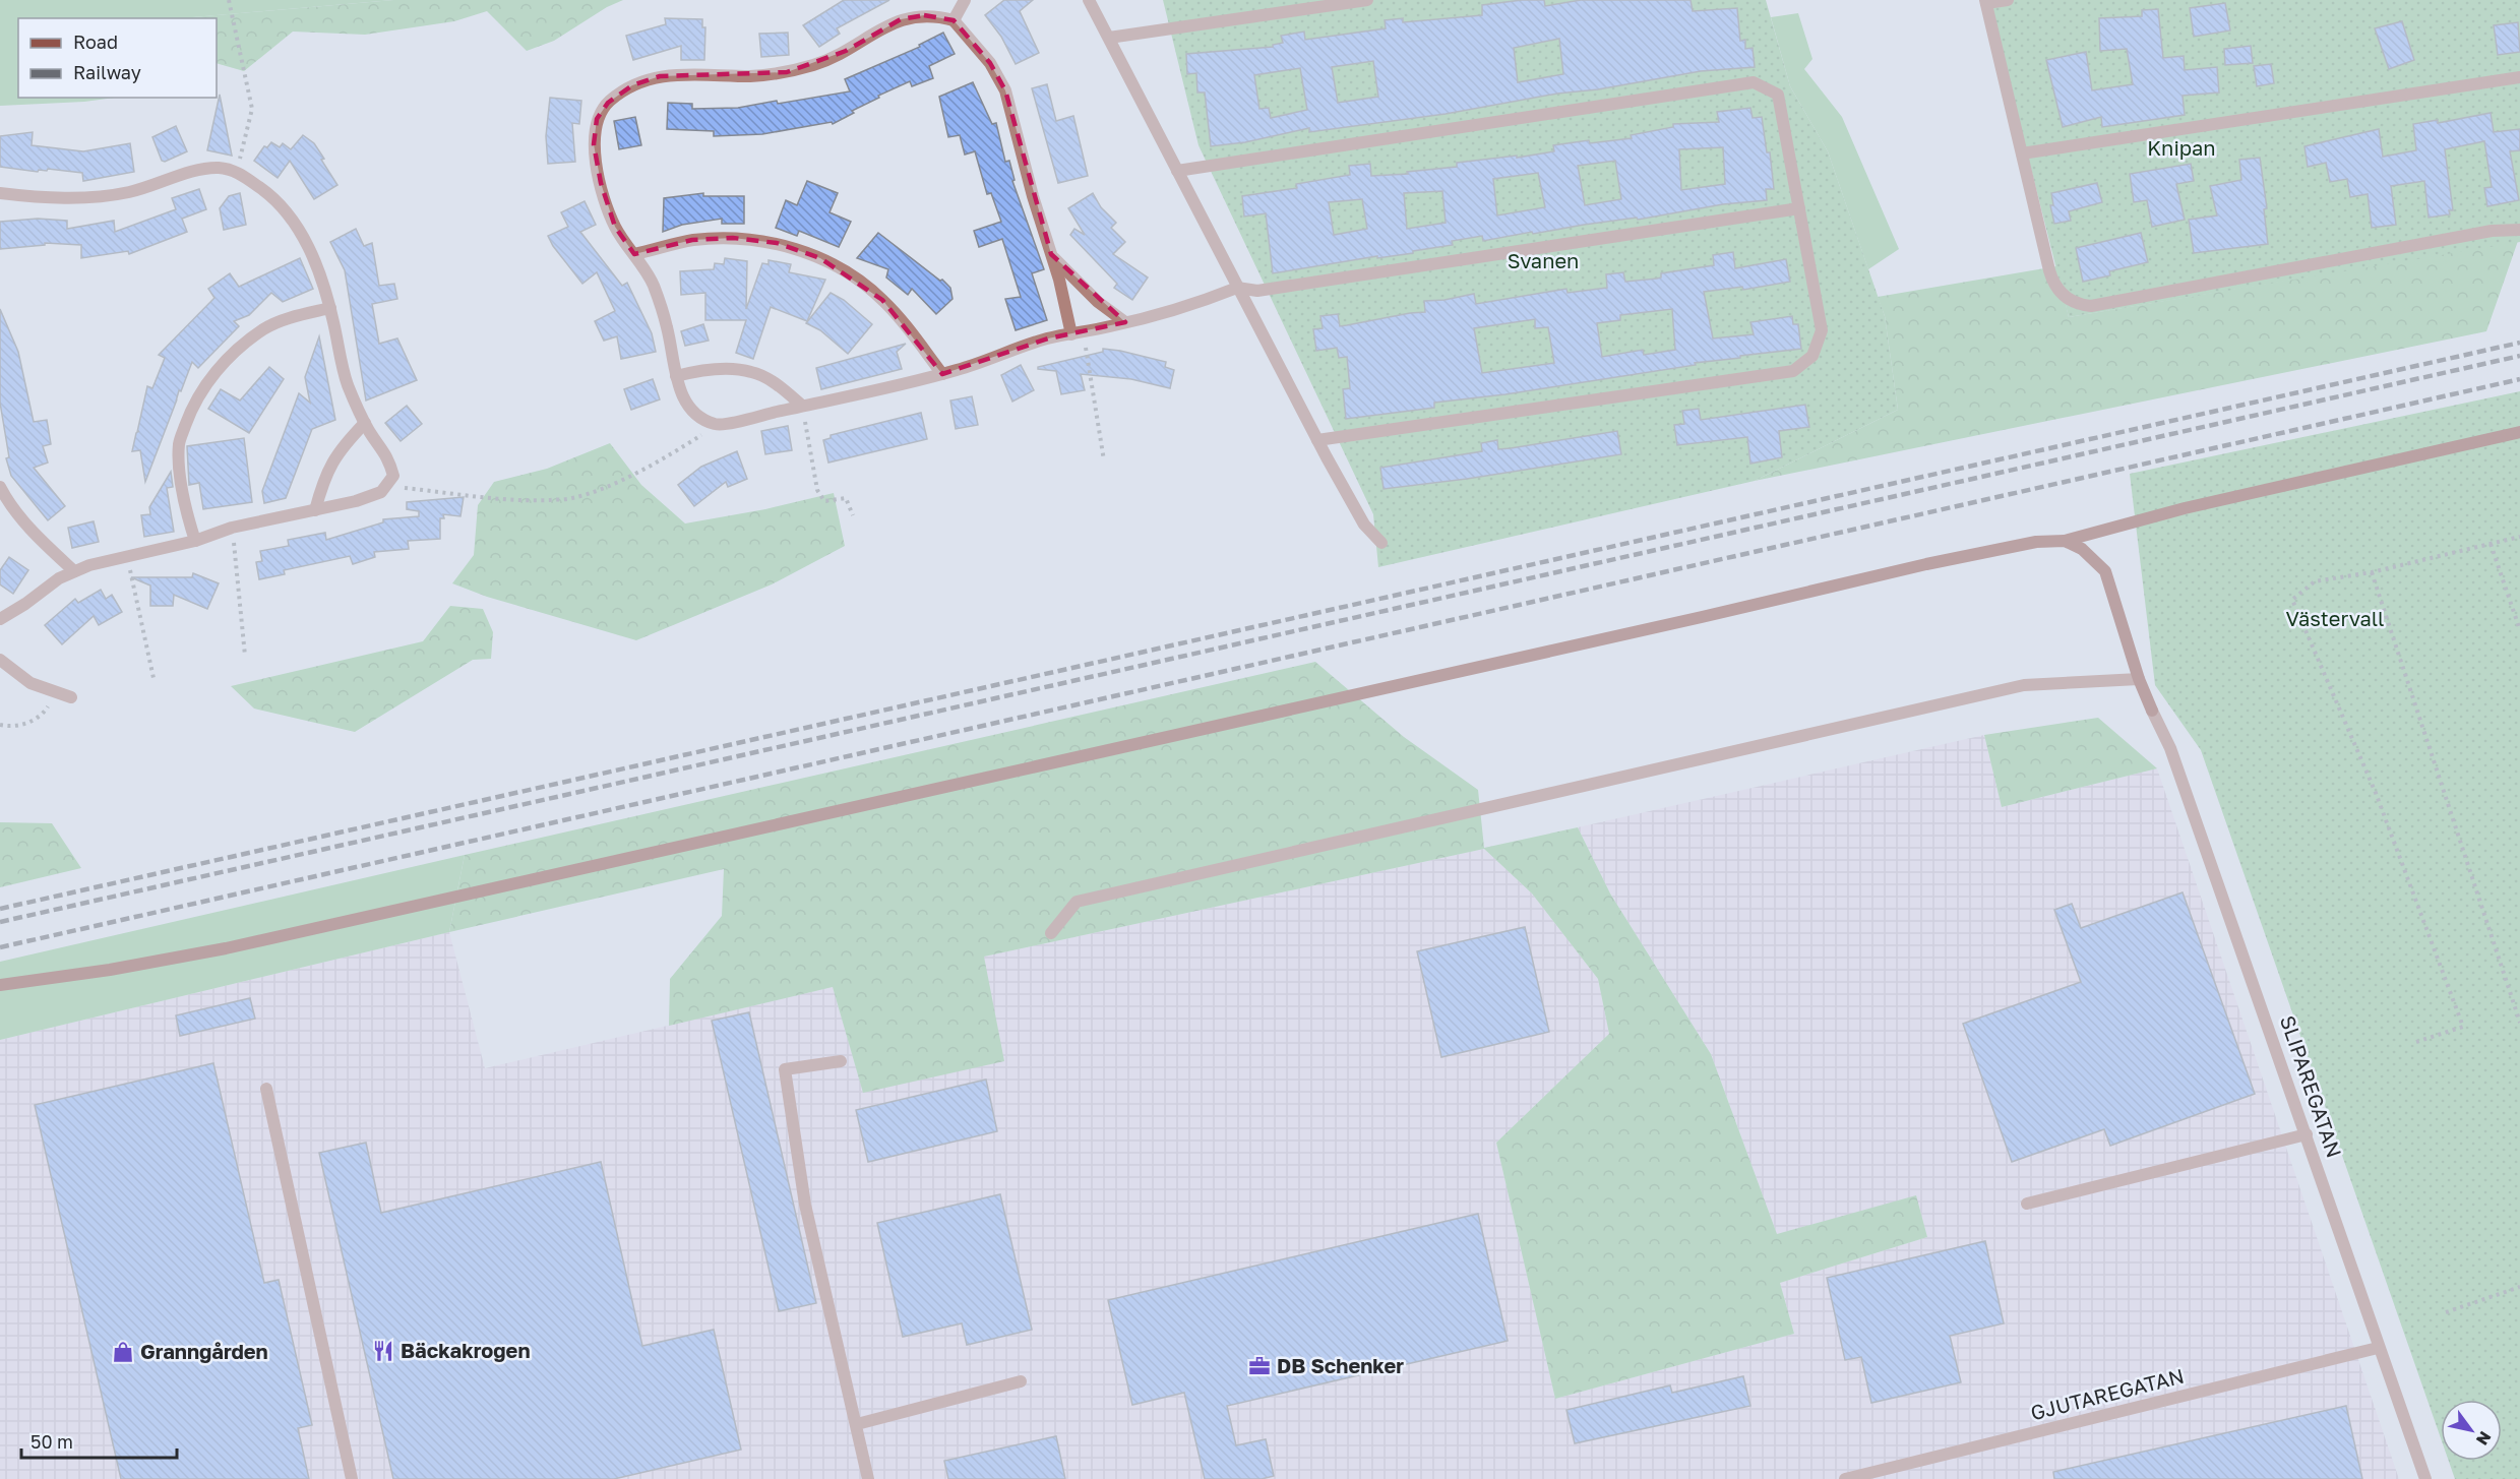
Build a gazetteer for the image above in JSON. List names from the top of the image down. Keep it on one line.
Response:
{"streets":{"street":["SLIPAREGATAN","GJUTAREGATAN"]},"crossings":[["SLIPAREGATAN","GJUTAREGATAN"]],"parks":["Knipan","Svanen","Västervall"],"places":{"restaurant":["Bäckakrogen"],"shop":["Granngården"],"office":["DB Schenker"]},"legend":["Road","Railway"],"scale_bar":"50 m","north":"bottom right"}
